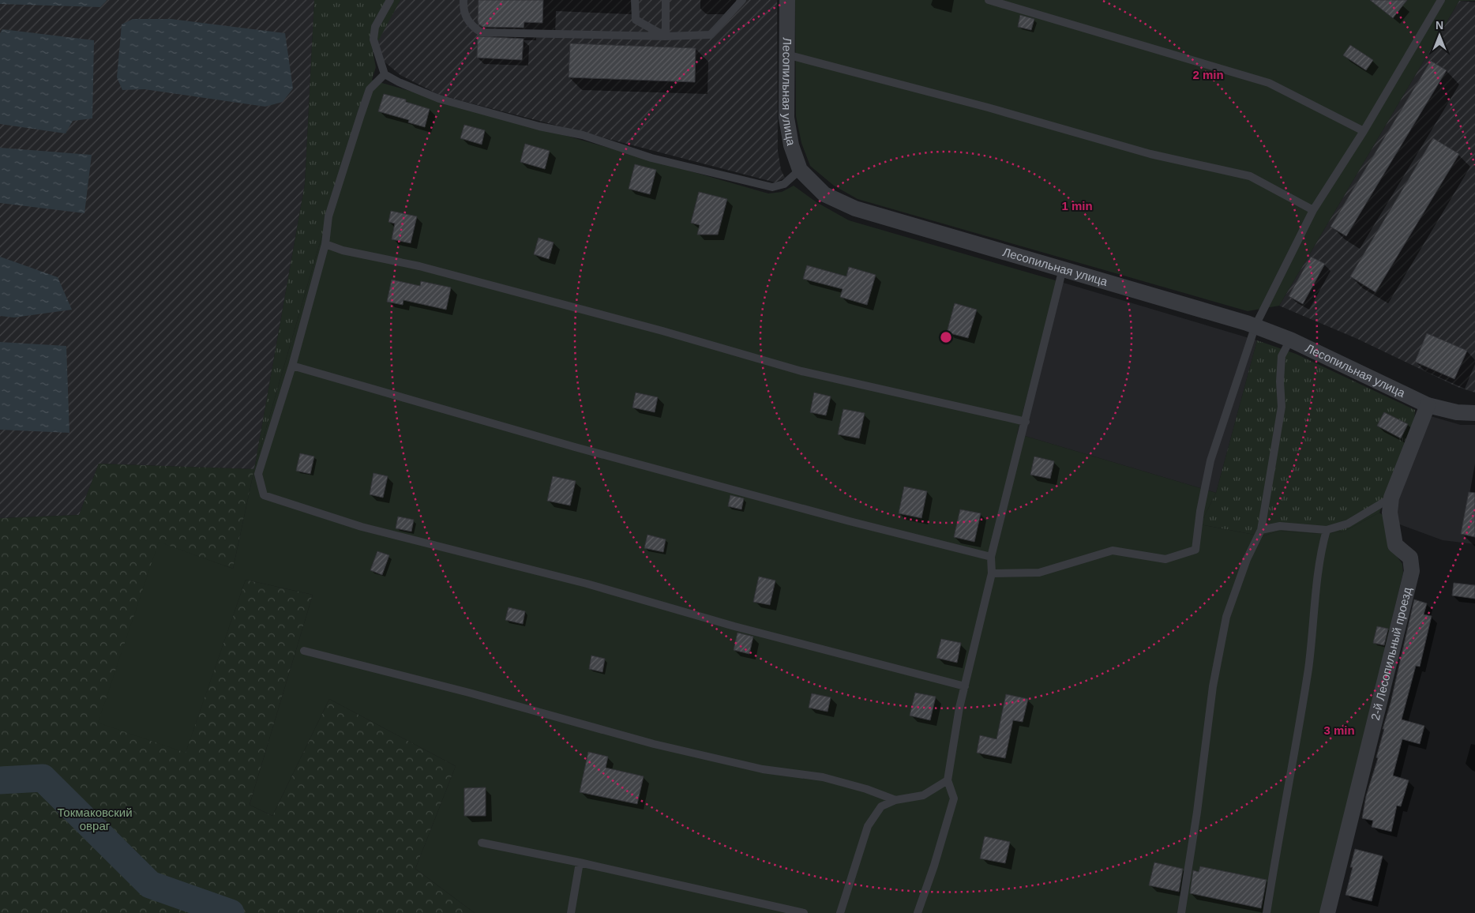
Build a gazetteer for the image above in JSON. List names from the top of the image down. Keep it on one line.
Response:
{"streets":{"street":["Лесопильная улица","2-й Лесопильный проезд"]},"crossings":[["Лесопильная улица","2-й Лесопильный проезд"]],"parks":["Токмаковский овраг"],"north":"top","rings":["2 min","1 min","3 min"]}
